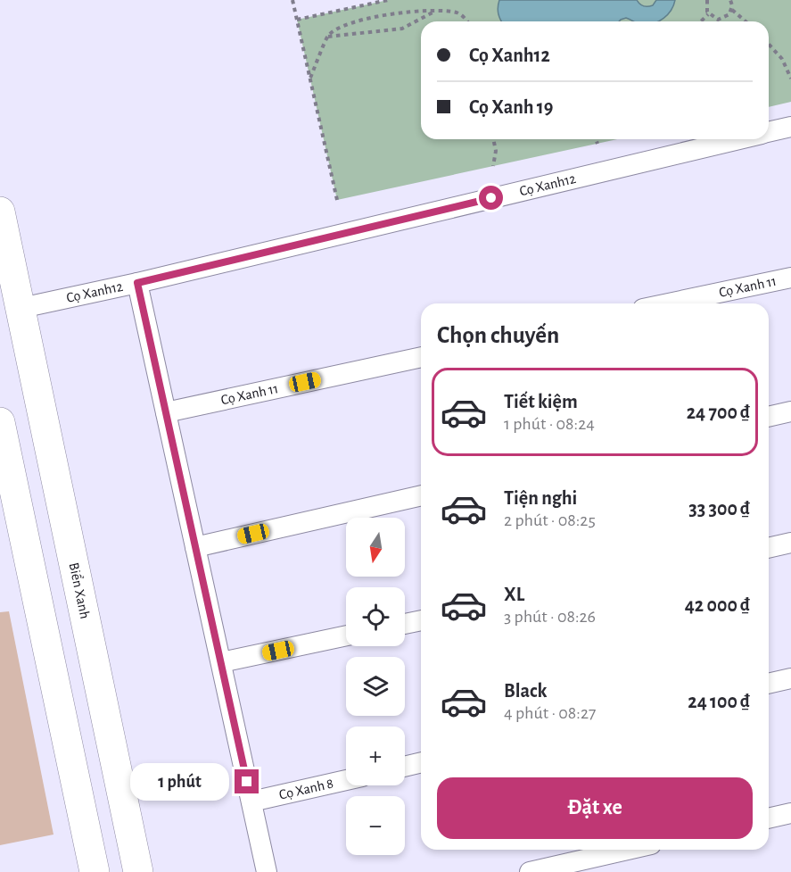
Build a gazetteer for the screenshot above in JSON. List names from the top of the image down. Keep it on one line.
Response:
{"streets":{"street":["Cọ Xanh12","Cọ Xanh 11","Biển Xanh","Cọ Xanh 8"]},"crossings":[["Cọ Xanh12","Biển Xanh"]],"north":"bottom","page":{"banner":["Cọ Xanh12","Cọ Xanh 19"],"heading":"Chọn chuyến","list":[{"name":"Tiết kiệm","note":"1 phút · 08:24","value":"24 700 ₫"},{"name":"Tiện nghi","note":"2 phút · 08:25","value":"33 300 ₫"},{"name":"XL","note":"3 phút · 08:26","value":"42 000 ₫"},{"name":"Black","note":"4 phút · 08:27","value":"24 100 ₫"}],"map_buttons":["+","−"],"bubble":"1 phút","buttons":"Đặt xe"}}
